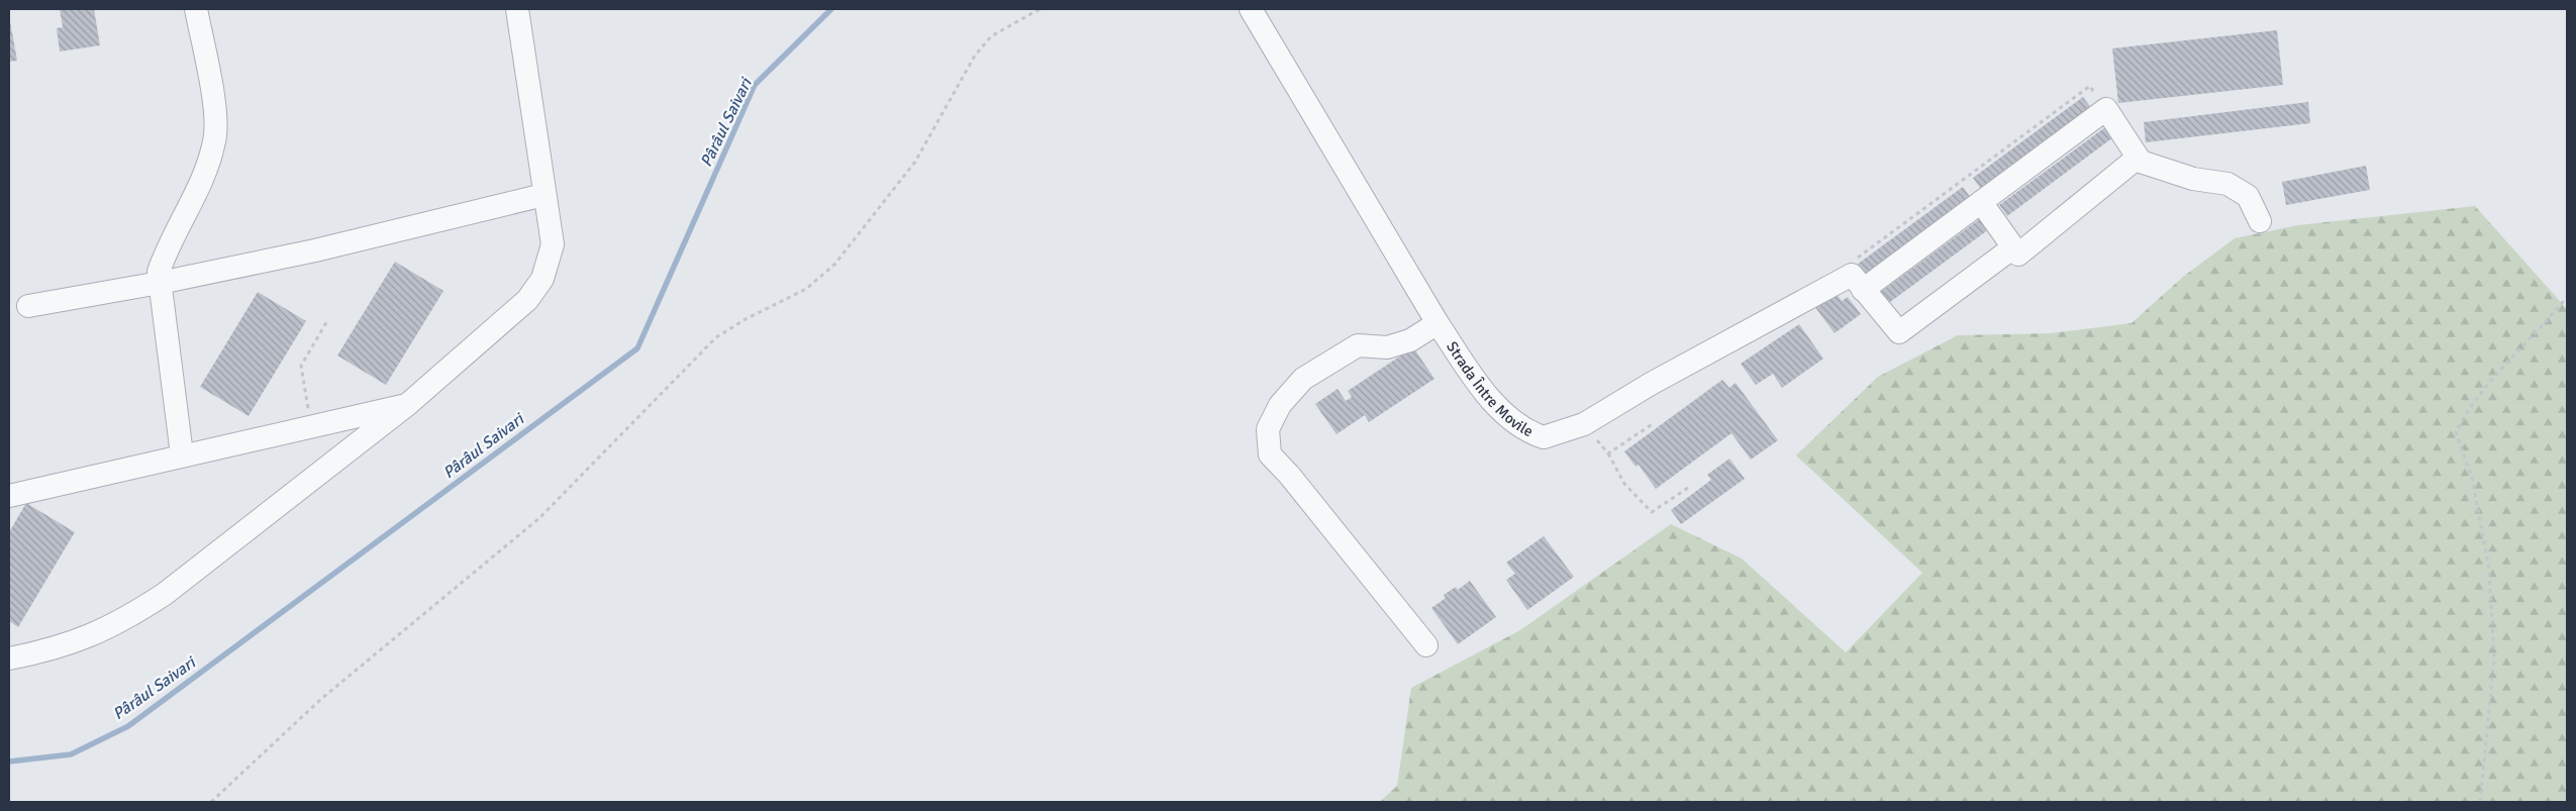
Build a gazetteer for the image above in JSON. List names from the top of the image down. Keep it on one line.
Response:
{"streets":{"street":["Strada Între Movile"]},"water":["Pârâul Saivari"]}
